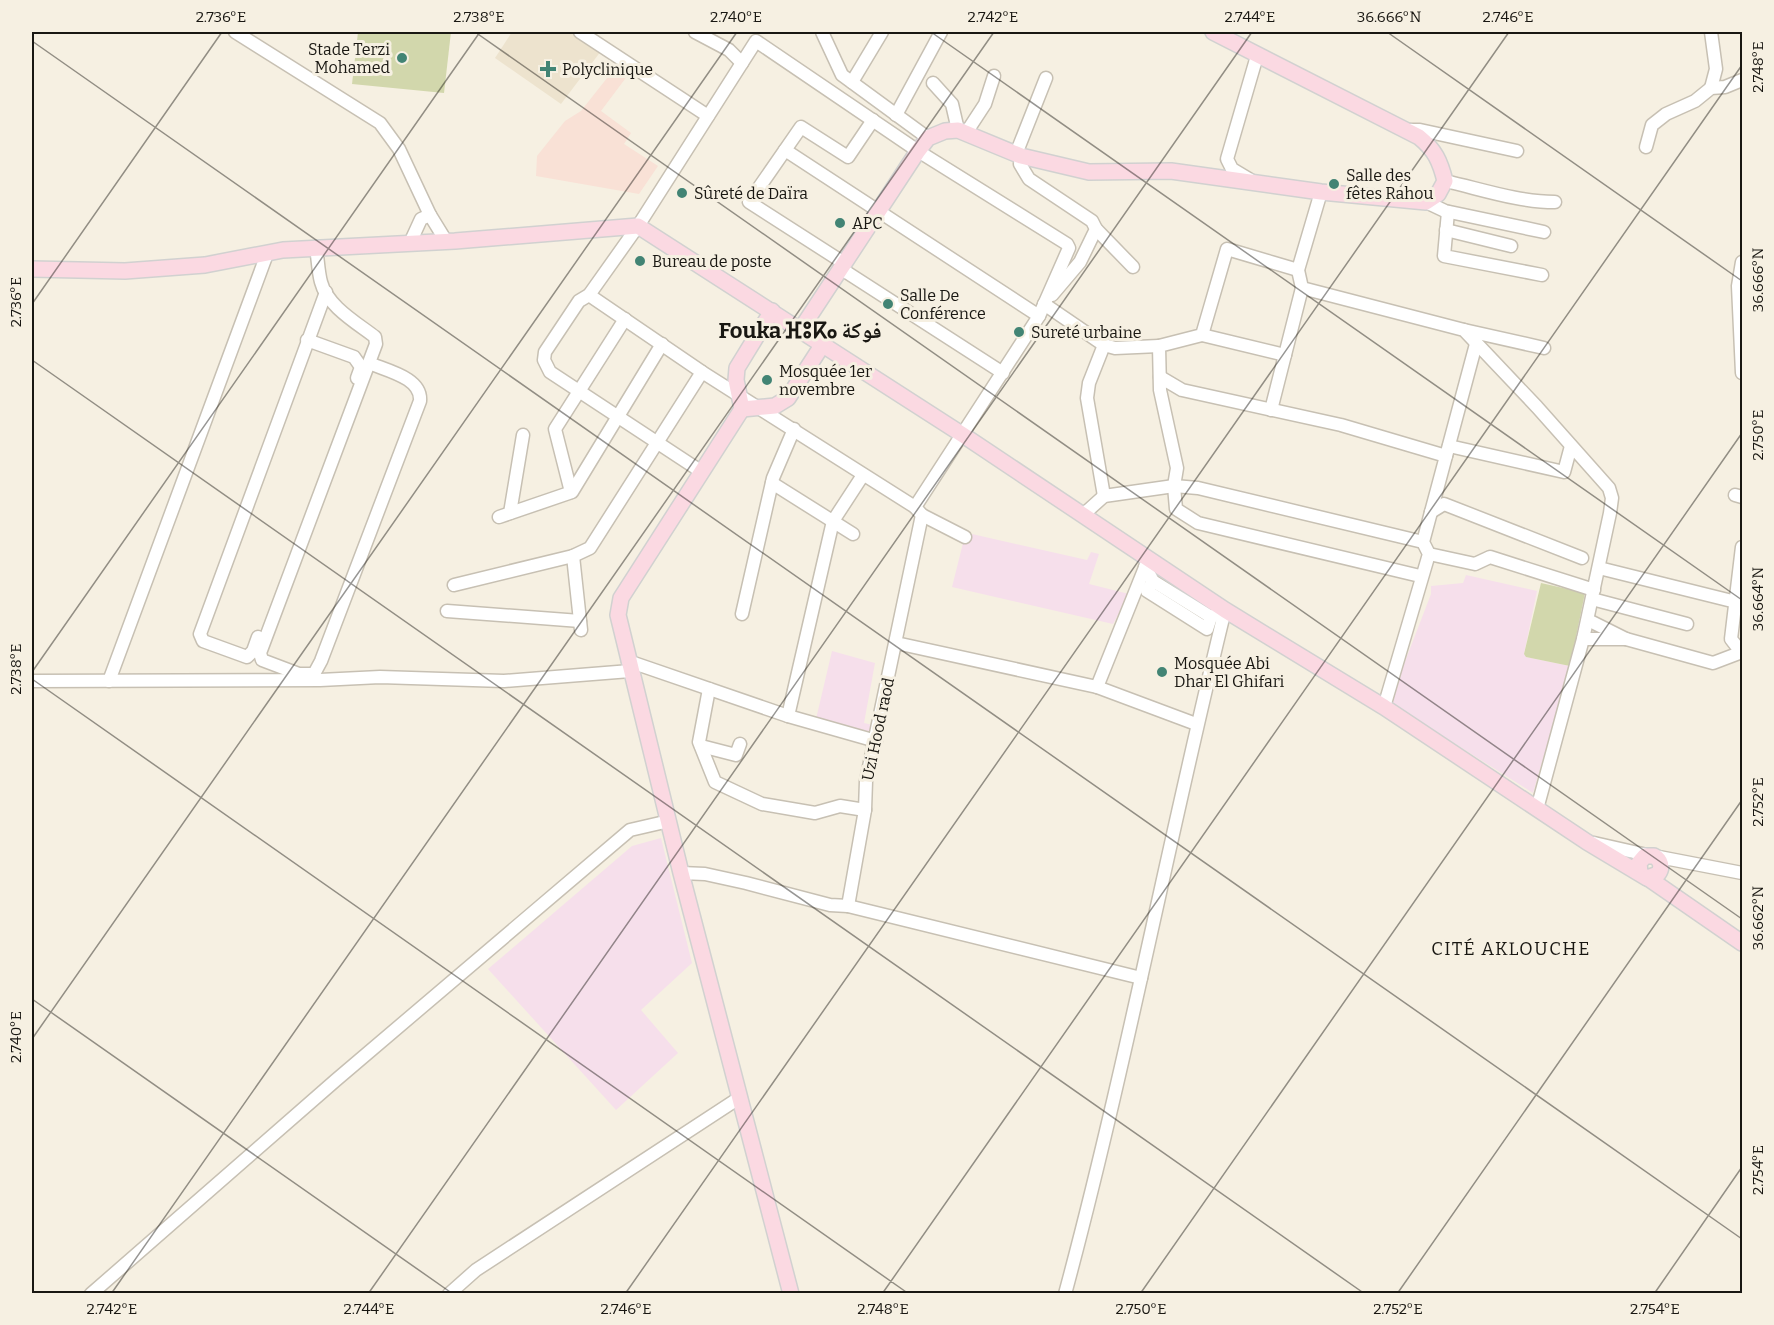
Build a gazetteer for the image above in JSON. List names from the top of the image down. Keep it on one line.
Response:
{"streets":{"street":["Uzi Hood raod"]},"districts":["Fouka ⴼⵓⴽⴰ فوكة","CITÉ AKLOUCHE"],"places":{"other":["Stade Terzi Mohamed","Salle des fêtes Rahou","Sûreté de Daïra","APC","Bureau de poste","Salle De Conférence","Sureté urbaine","Mosquée 1er novembre","Mosquée Abi Dhar El Ghifari"],"health":["Polyclinique"]},"coordinates":["2.736°E","2.738°E","2.740°E","2.742°E","2.744°E","36.666°N","2.746°E","2.748°E","2.750°E","36.664°N","2.752°E","36.662°N","2.754°E"]}
